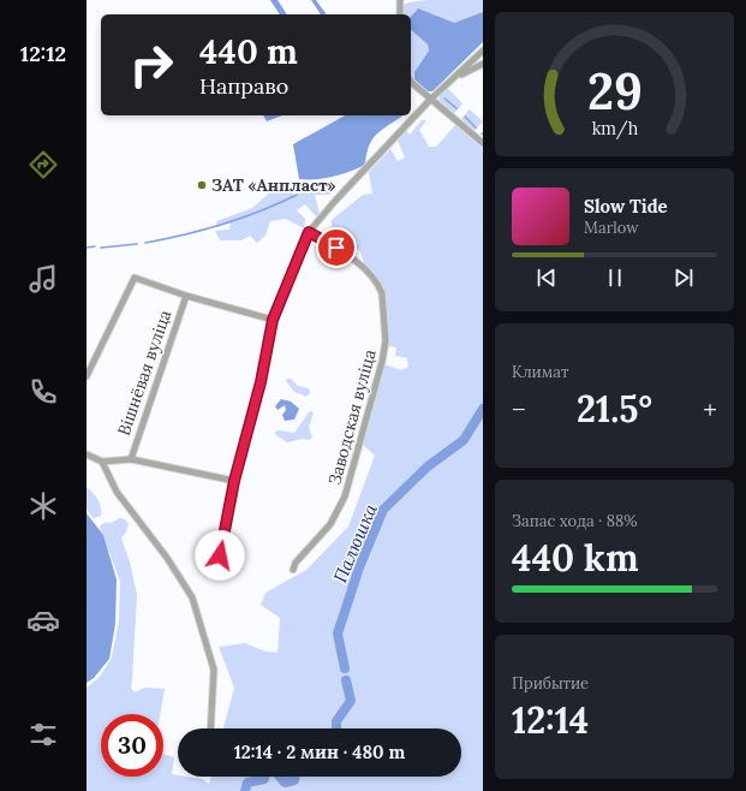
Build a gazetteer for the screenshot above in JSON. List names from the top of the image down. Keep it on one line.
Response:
{"streets":{"street":["Вішнёвая вуліца","Заводская вуліца"]},"water":["Палюшка"],"places":["ЗАТ «Анпласт»"],"page":{"tabs":"12:12","turn":["440 m","Направо"],"song":["Slow Tide","Marlow"],"tile":["Климат",["Запас хода · 88%","440 km"],["Прибытие","12:14"]],"heat":["−","21.5°","+"],"limit":"30","trip":"12:14 · 2 мин · 480 m","gauge":["29","km/h"]}}
